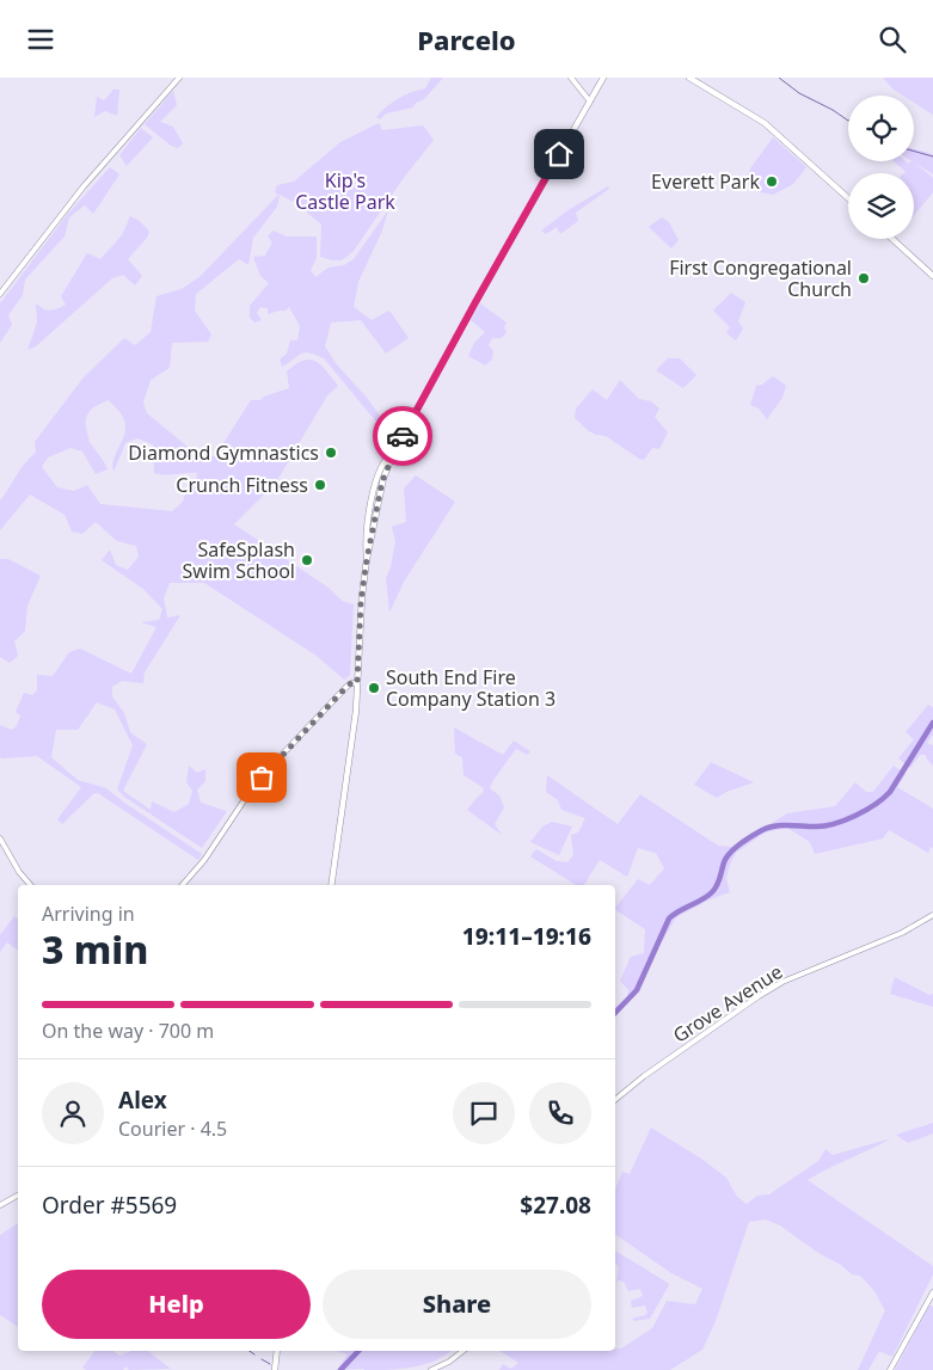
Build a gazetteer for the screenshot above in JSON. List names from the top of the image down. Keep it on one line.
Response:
{"streets":{"street":["Grove Avenue"]},"parks":["Kip's Castle Park"],"places":["Everett Park","First Congregational Church","Diamond Gymnastics","Crunch Fitness","SafeSplash Swim School","South End Fire Company Station 3"],"page":{"header":"Parcelo","heading":["3 min","Arriving in","19:11–19:16"],"panel":["Alex","Courier · 4.5","Order #5569","$27.08"],"bar":"On the way · 700 m","buttons":["Help","Share"]}}
